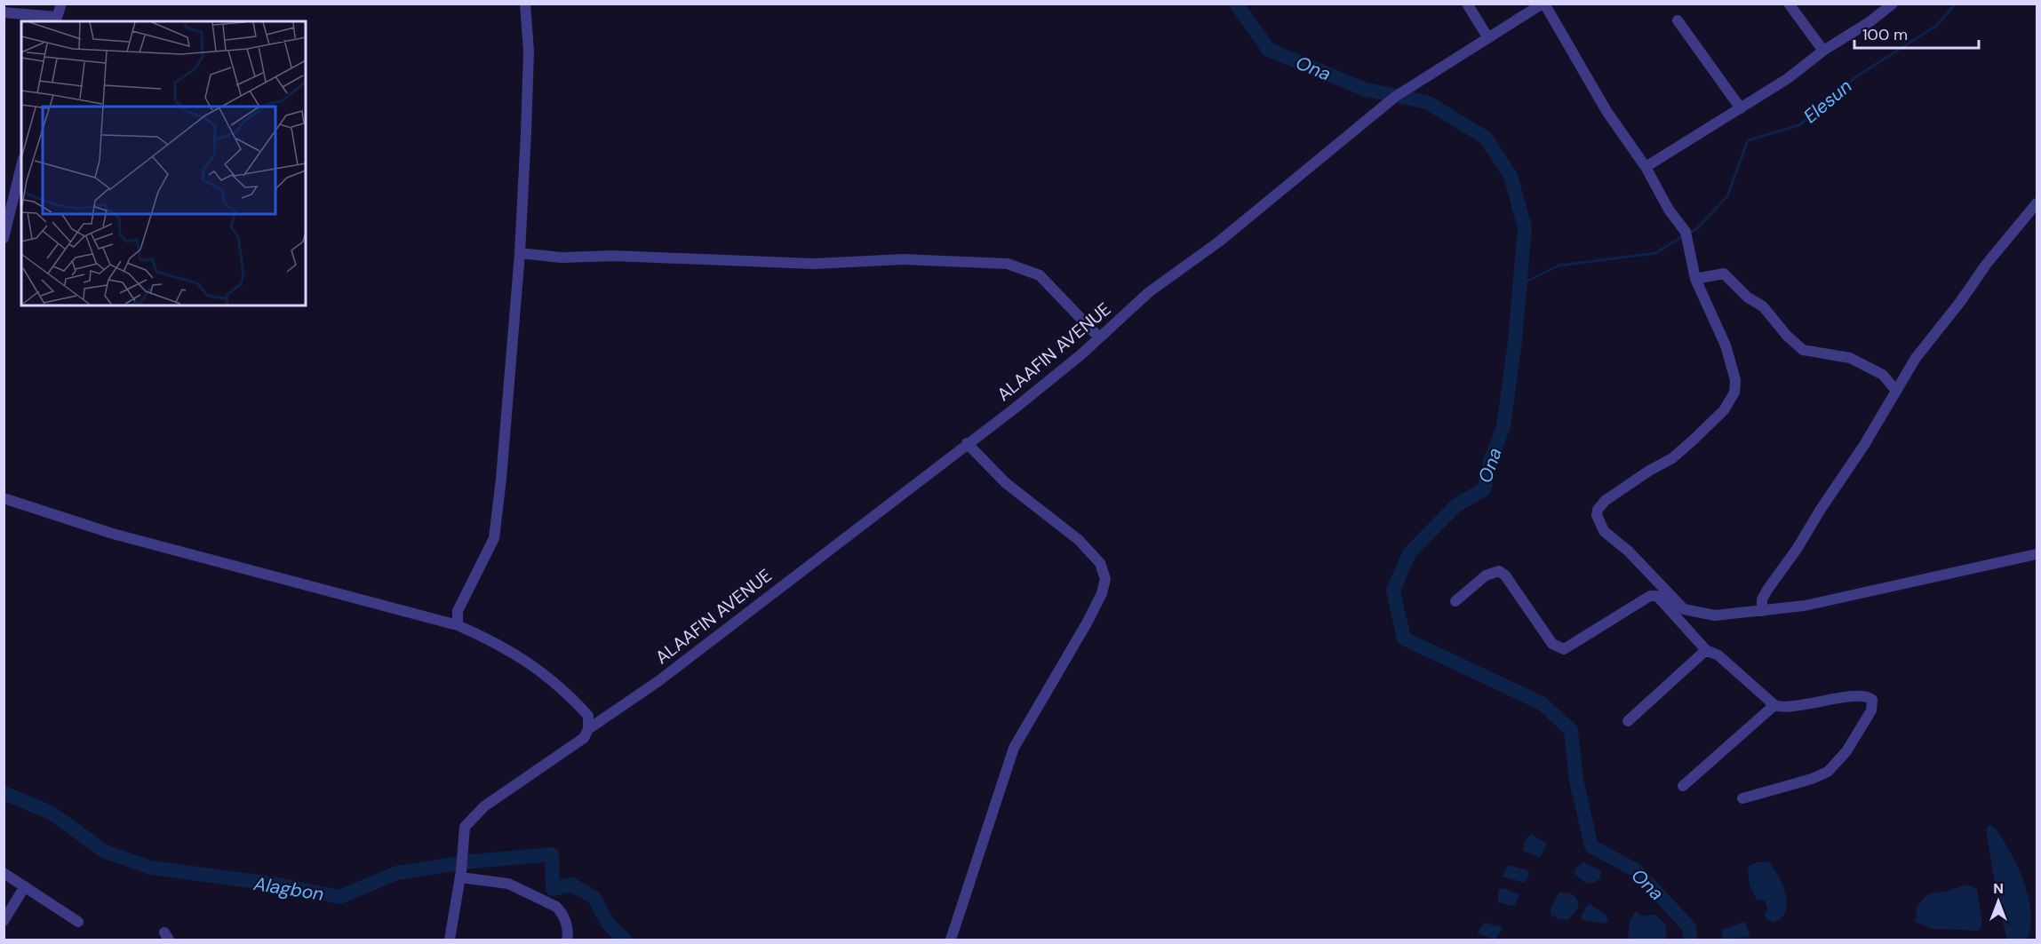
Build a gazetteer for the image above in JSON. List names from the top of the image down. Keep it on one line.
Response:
{"streets":{"street":["ALAAFIN AVENUE"]},"water":["Ona","Elesun","Alagbon"],"scale_bar":"100 m","north":"top"}
